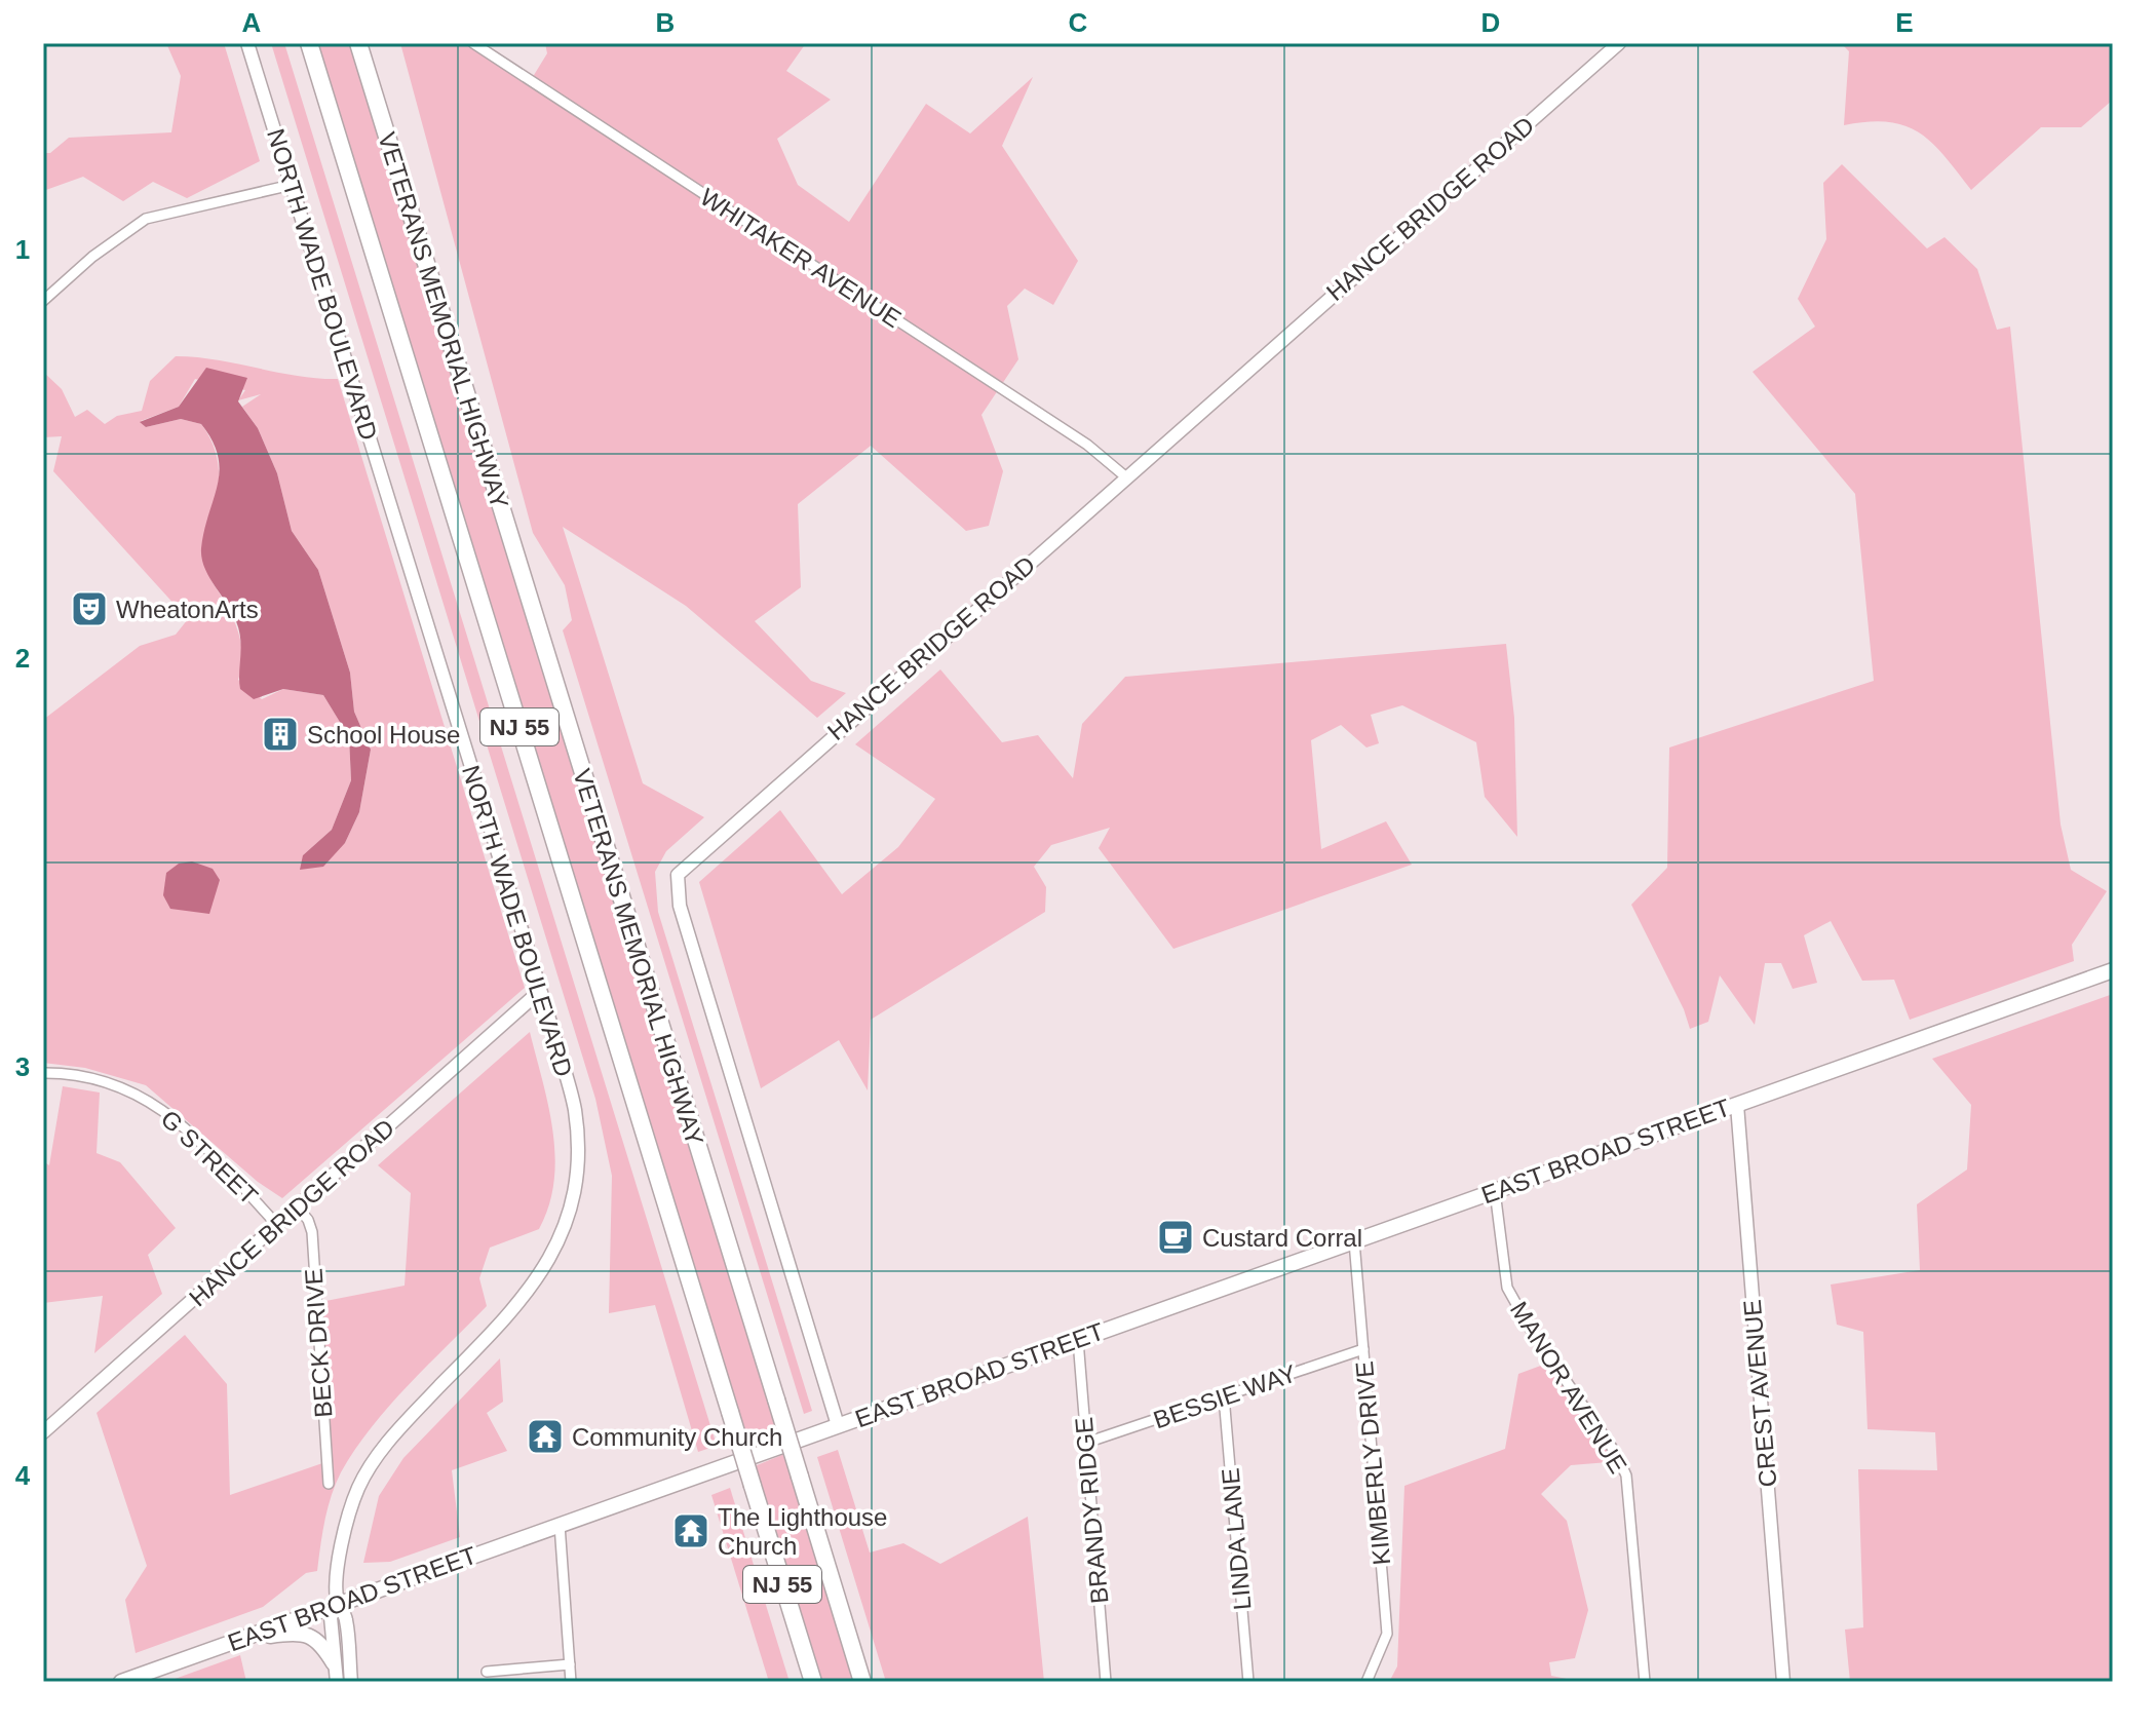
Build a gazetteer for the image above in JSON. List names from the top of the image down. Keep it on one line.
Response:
{"streets":{"highway":["VETERANS MEMORIAL HIGHWAY","NJ 55"],"main road":["EAST BROAD STREET"],"street":["HANCE BRIDGE ROAD","WHITAKER AVENUE","NORTH WADE BOULEVARD","G STREET","BECK DRIVE","MANOR AVENUE","CREST AVENUE","BESSIE WAY","KIMBERLY DRIVE","BRANDY RIDGE","LINDA LANE"]},"crossings":[["HANCE BRIDGE ROAD","WHITAKER AVENUE"],["HANCE BRIDGE ROAD","NORTH WADE BOULEVARD"],["HANCE BRIDGE ROAD","EAST BROAD STREET"],["HANCE BRIDGE ROAD","G STREET"],["HANCE BRIDGE ROAD","BECK DRIVE"],["NORTH WADE BOULEVARD","EAST BROAD STREET"],["EAST BROAD STREET","MANOR AVENUE"],["EAST BROAD STREET","CREST AVENUE"],["EAST BROAD STREET","KIMBERLY DRIVE"],["EAST BROAD STREET","BRANDY RIDGE"],["BESSIE WAY","KIMBERLY DRIVE"],["BESSIE WAY","BRANDY RIDGE"],["BESSIE WAY","LINDA LANE"]],"places":{"theatre":["WheatonArts"],"building":["School House"],"cafe":["Custard Corral"],"temple":["Community Church","The Lighthouse Church"]},"grid":{"columns":["A","B","C","D","E"],"rows":["1","2","3","4"]}}
